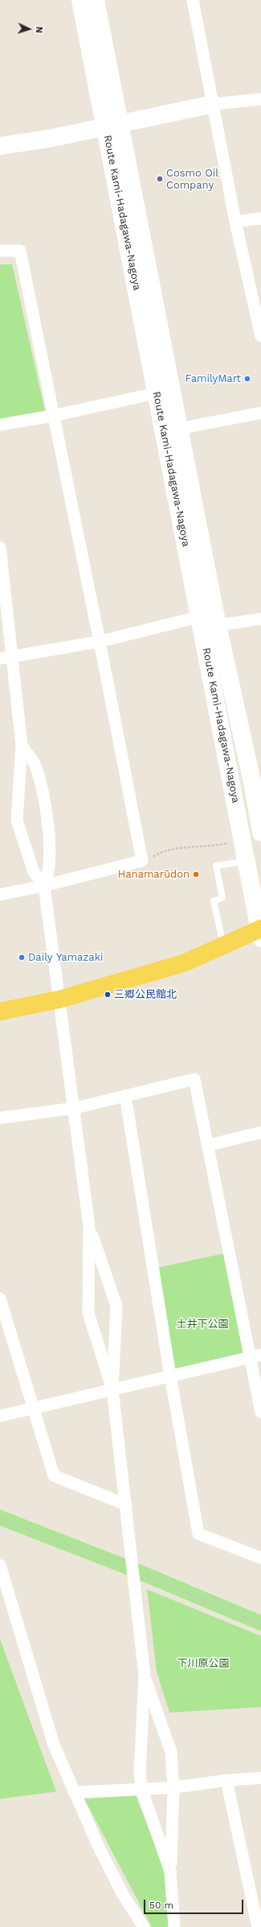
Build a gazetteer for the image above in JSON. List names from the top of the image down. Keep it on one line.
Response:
{"streets":{"main road":["Route Kami-Hadagawa-Nagoya"]},"parks":["土井下公園","下川原公園"],"places":["Cosmo Oil Company","FamilyMart","Hanamarūdon","Daily Yamazaki","三郷公民館北"],"scale_bar":"50 m","north":"right"}
